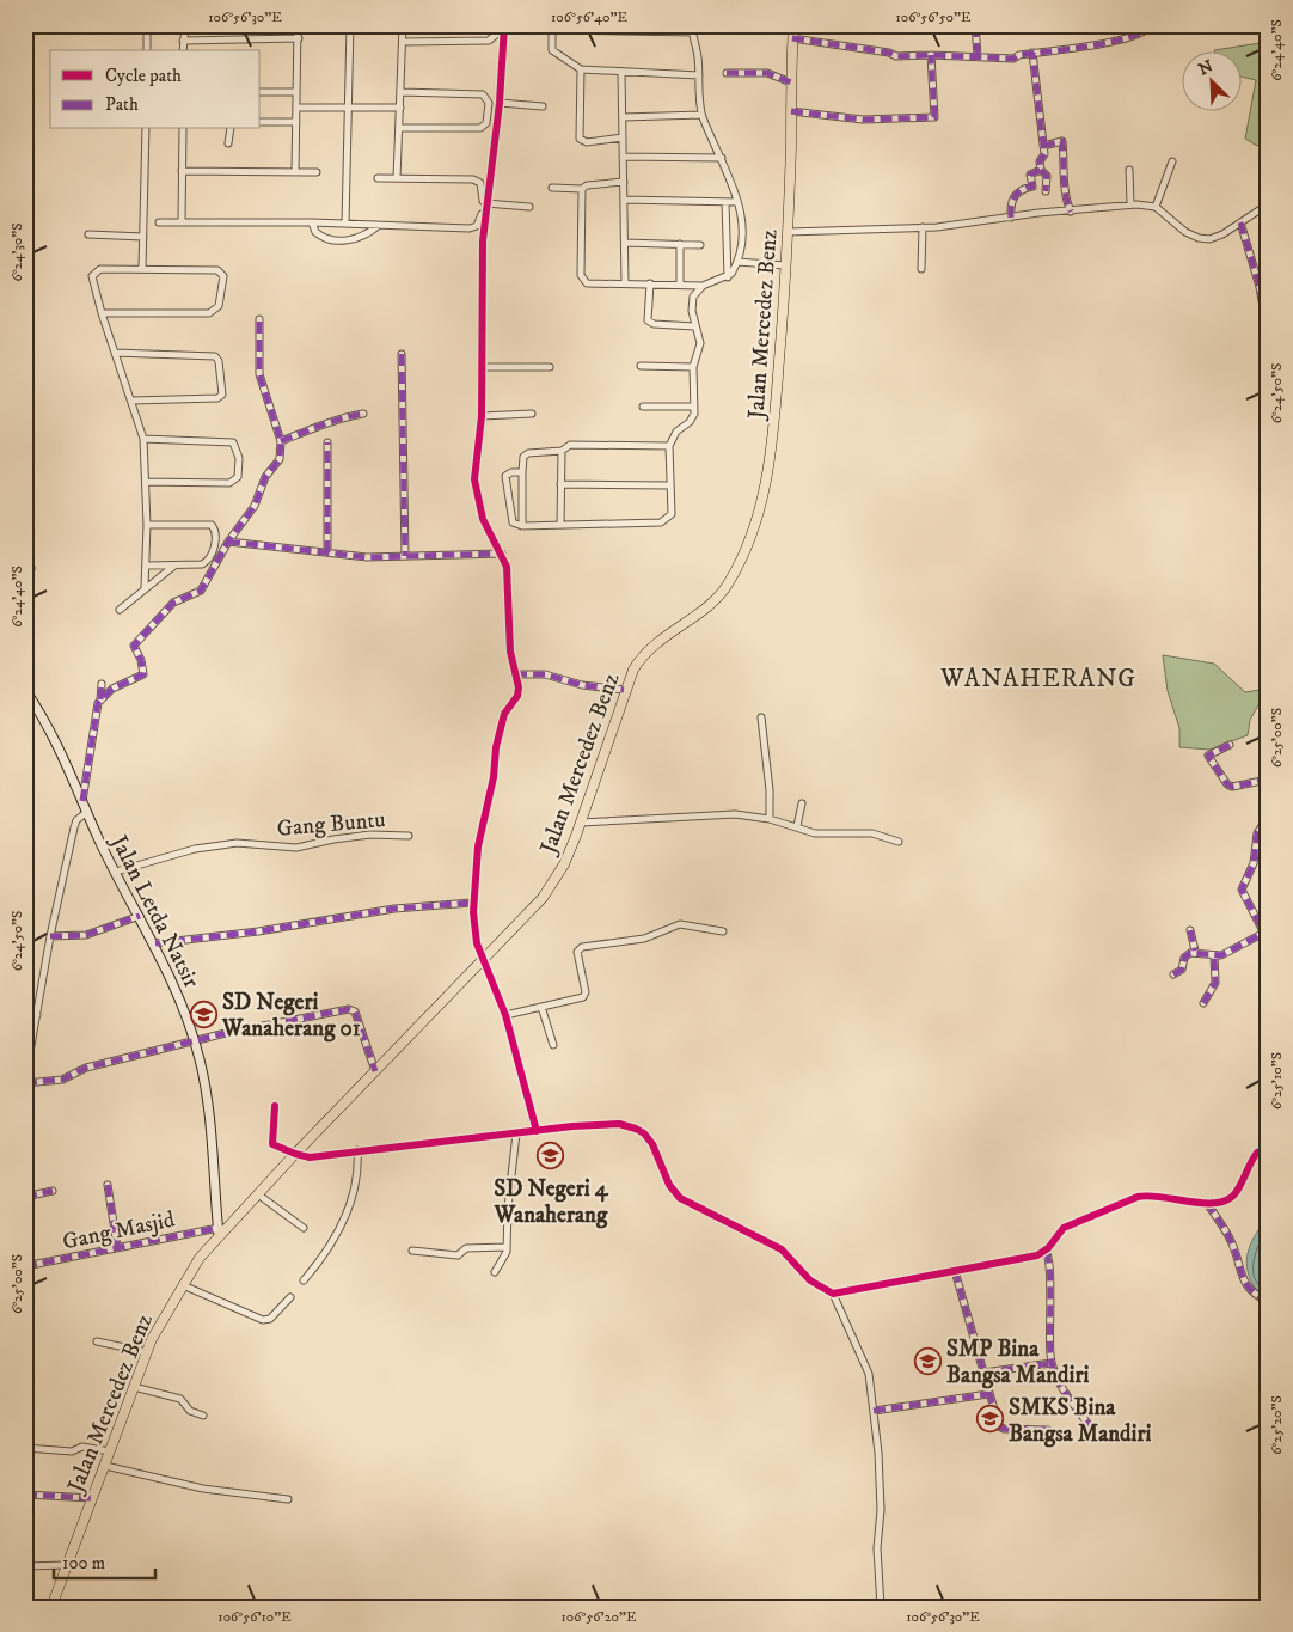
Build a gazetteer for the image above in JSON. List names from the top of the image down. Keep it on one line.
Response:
{"streets":{"main road":["Jalan Mercedez Benz"],"street":["Gang Buntu","Jalan Letda Natsir","Gang Masjid"]},"crossings":[["Jalan Mercedez Benz","Jalan Letda Natsir"],["Jalan Mercedez Benz","Gang Masjid"],["Gang Buntu","Jalan Letda Natsir"],["Jalan Letda Natsir","Gang Masjid"]],"districts":["WANAHERANG"],"places":{"school or university":["SD Negeri Wanaherang 01","SD Negeri 4 Wanaherang","SMP Bina Bangsa Mandiri","SMKS Bina Bangsa Mandiri"]},"legend":["Cycle path","Path"],"scale_bar":"100 m","north":"top left","coordinates":["106°56'30\"E","106°56'40\"E","106°56'50\"E","6°24'40\"S","6°24'30\"S","6°24'50\"S","6°25'00\"S","6°25'10\"S","6°25'20\"S","106°56'10\"E","106°56'20\"E"]}
